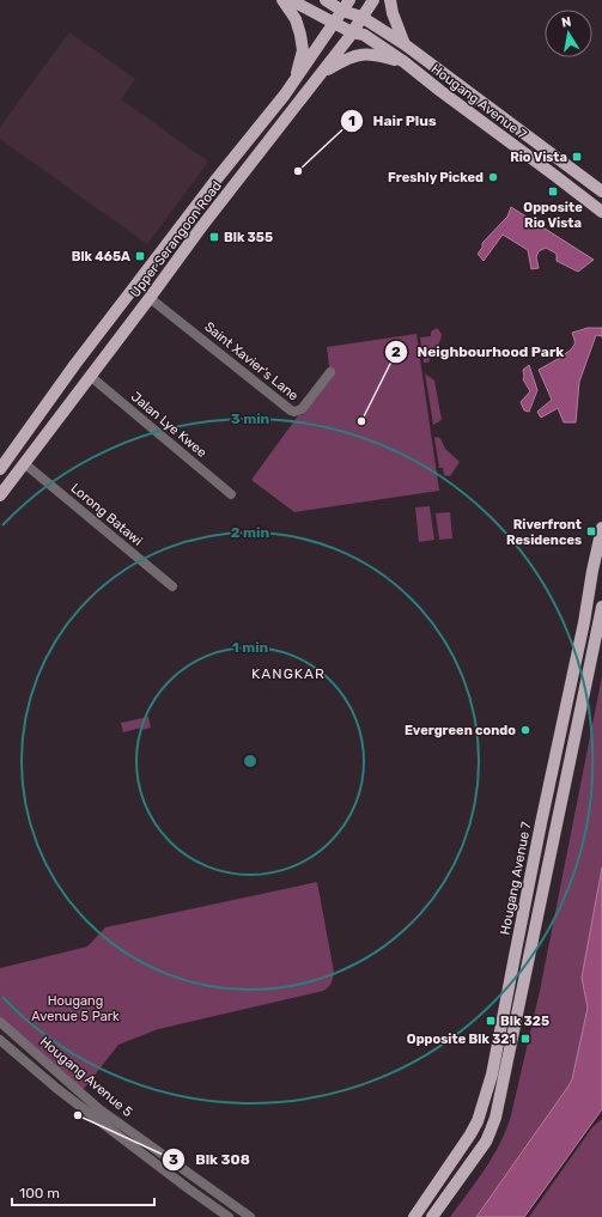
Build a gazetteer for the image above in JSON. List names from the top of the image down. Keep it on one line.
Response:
{"streets":{"main road":["Hougang Avenue 7","Upper Serangoon Road"],"street":["Saint Xavier's Lane","Jalan Lye Kwee","Lorong Batawi","Hougang Avenue 5"]},"crossings":[["Hougang Avenue 7","Upper Serangoon Road"],["Upper Serangoon Road","Saint Xavier's Lane"],["Upper Serangoon Road","Jalan Lye Kwee"],["Upper Serangoon Road","Lorong Batawi"]],"districts":["KANGKAR"],"parks":["Hougang Avenue 5 Park"],"places":{"transit":["Rio Vista","Opposite Rio Vista","Blk 355","Blk 465A","Riverfront Residences","Blk 325","Opposite Blk 321"],"other":["Hair Plus","Freshly Picked","Neighbourhood Park","Evergreen condo","Blk 308"]},"scale_bar":"100 m","north":"top","rings":["3 min","2 min","1 min"]}
